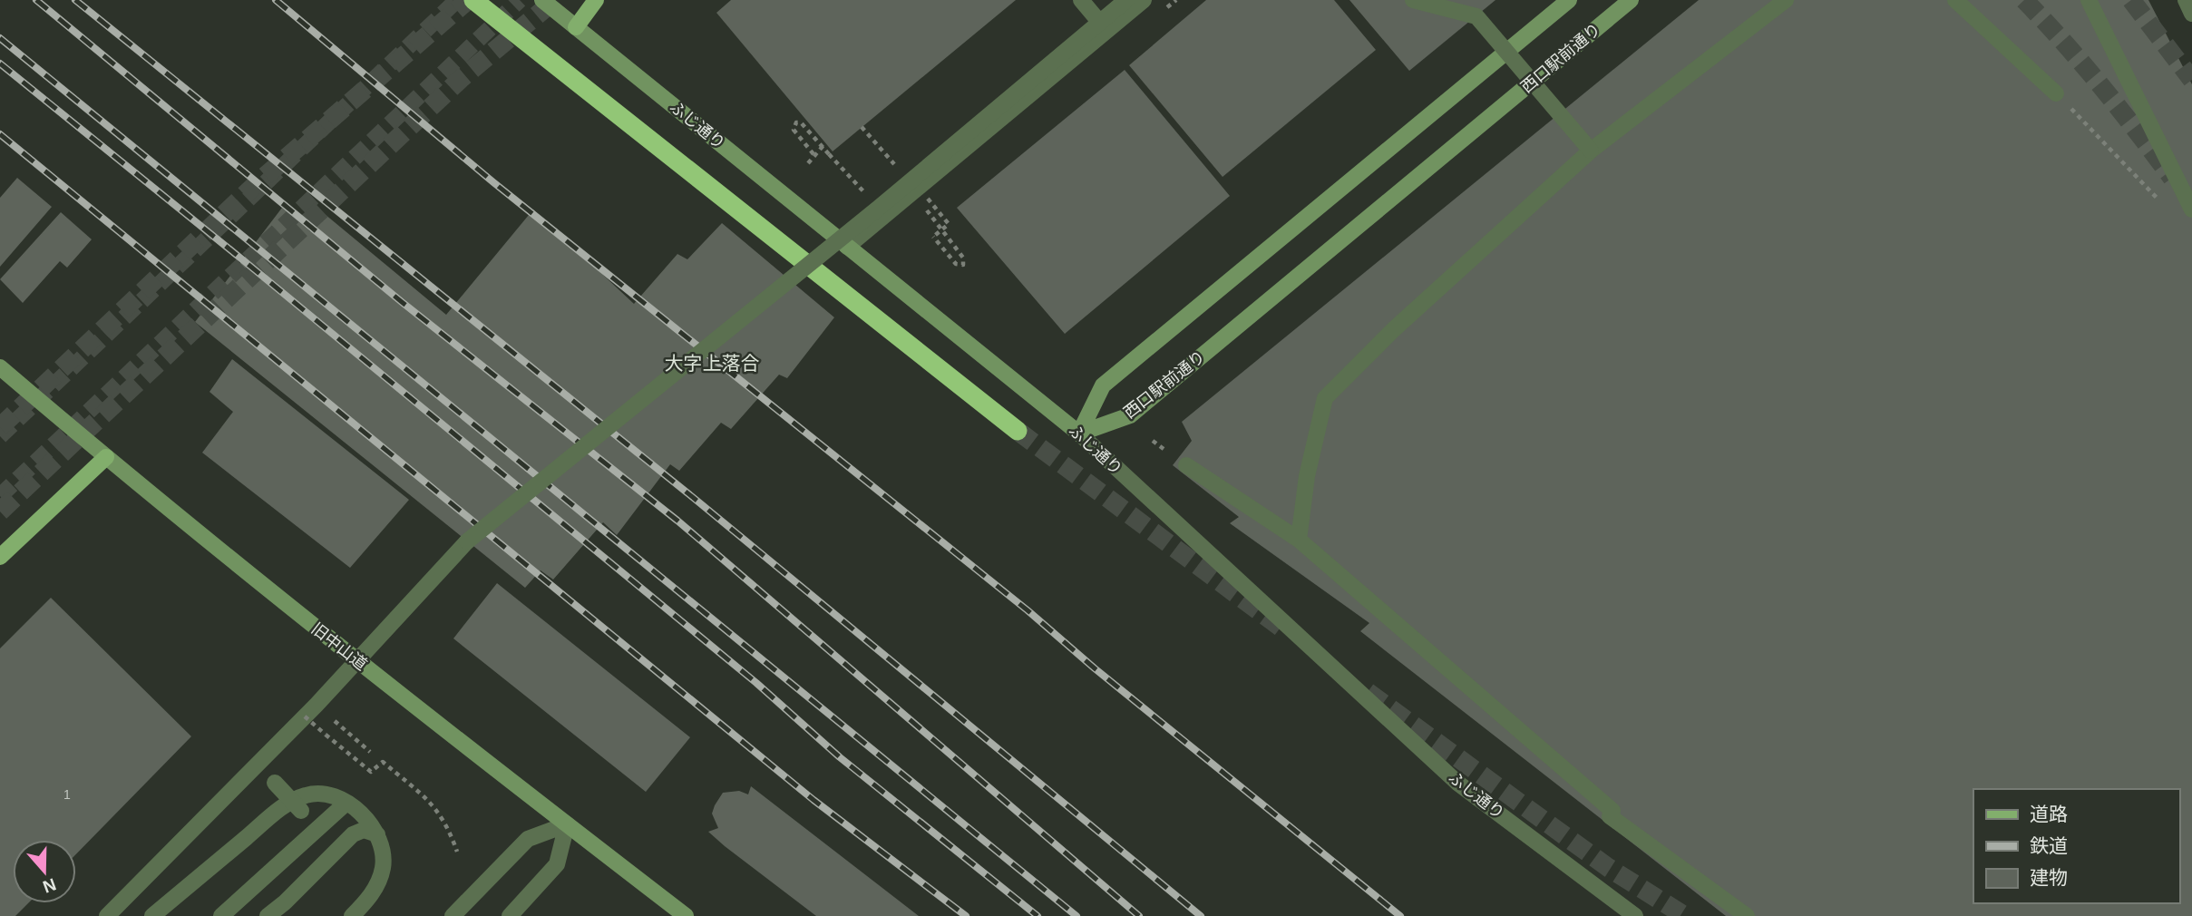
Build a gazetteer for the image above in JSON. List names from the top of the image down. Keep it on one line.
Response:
{"streets":{"main road":["西口駅前通り","ふじ通り","旧中山道"]},"crossings":[["西口駅前通り","ふじ通り"]],"districts":["大字上落合"],"house_numbers":["1"],"legend":["道路","鉄道","建物"],"north":"bottom"}
